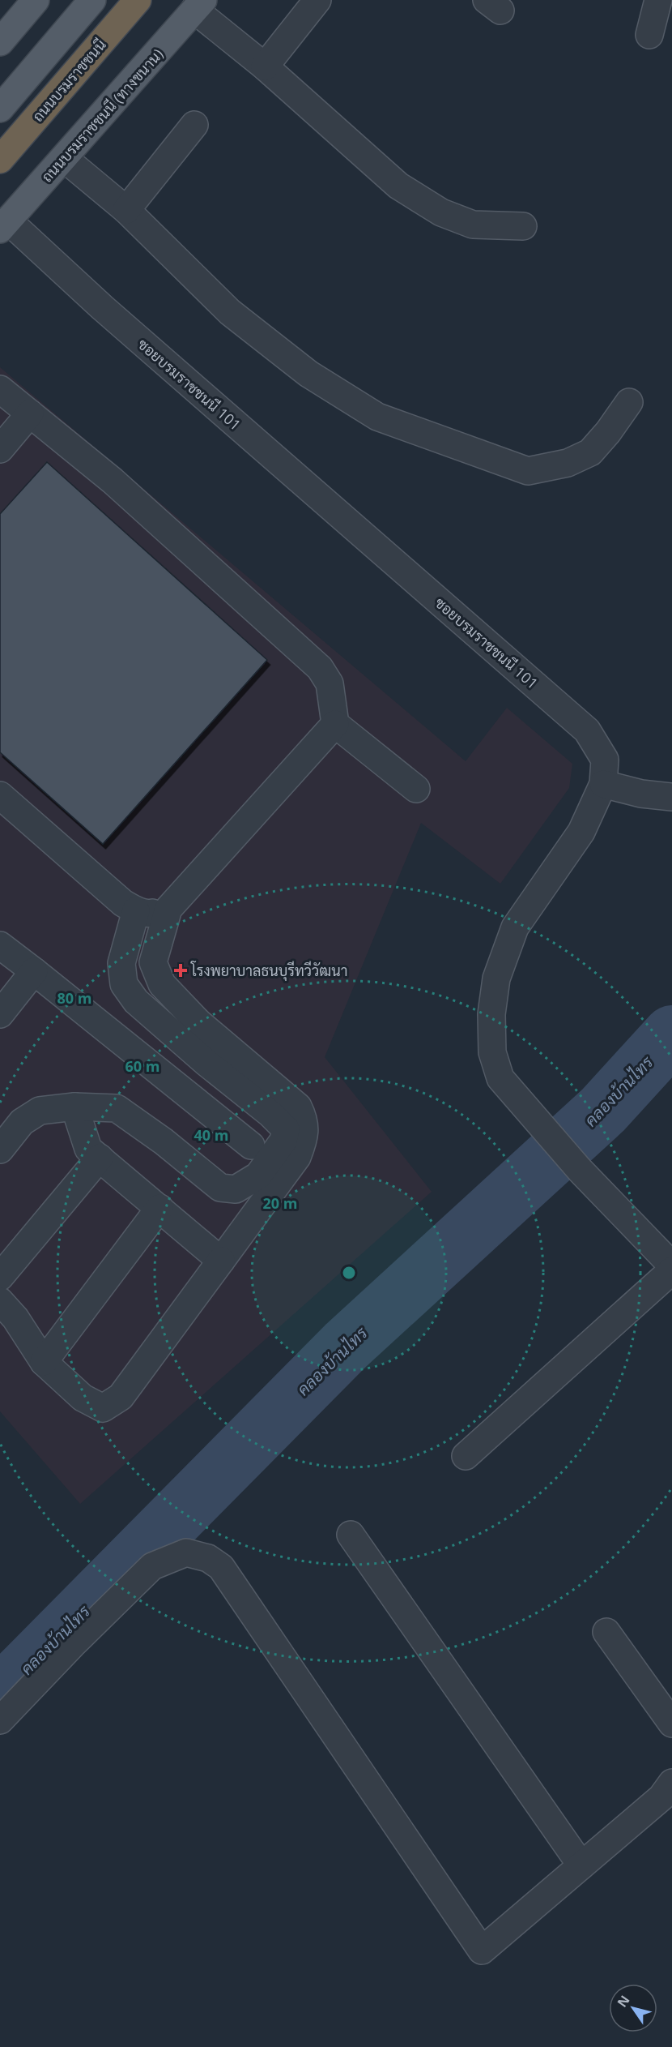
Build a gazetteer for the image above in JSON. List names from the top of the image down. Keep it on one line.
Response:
{"streets":{"highway":["ถนนบรมราชชนนี"],"main road":["ถนนบรมราชชนนี (ทางขนาน)"],"street":["ซอยบรมราชชนนี 101"]},"crossings":[["ถนนบรมราชชนนี (ทางขนาน)","ซอยบรมราชชนนี 101"]],"water":["คลองบ้านไทร"],"places":{"health":["โรงพยาบาลธนบุรีทวีวัฒนา"]},"north":"top left","rings":["80 m","60 m","40 m","20 m"]}
